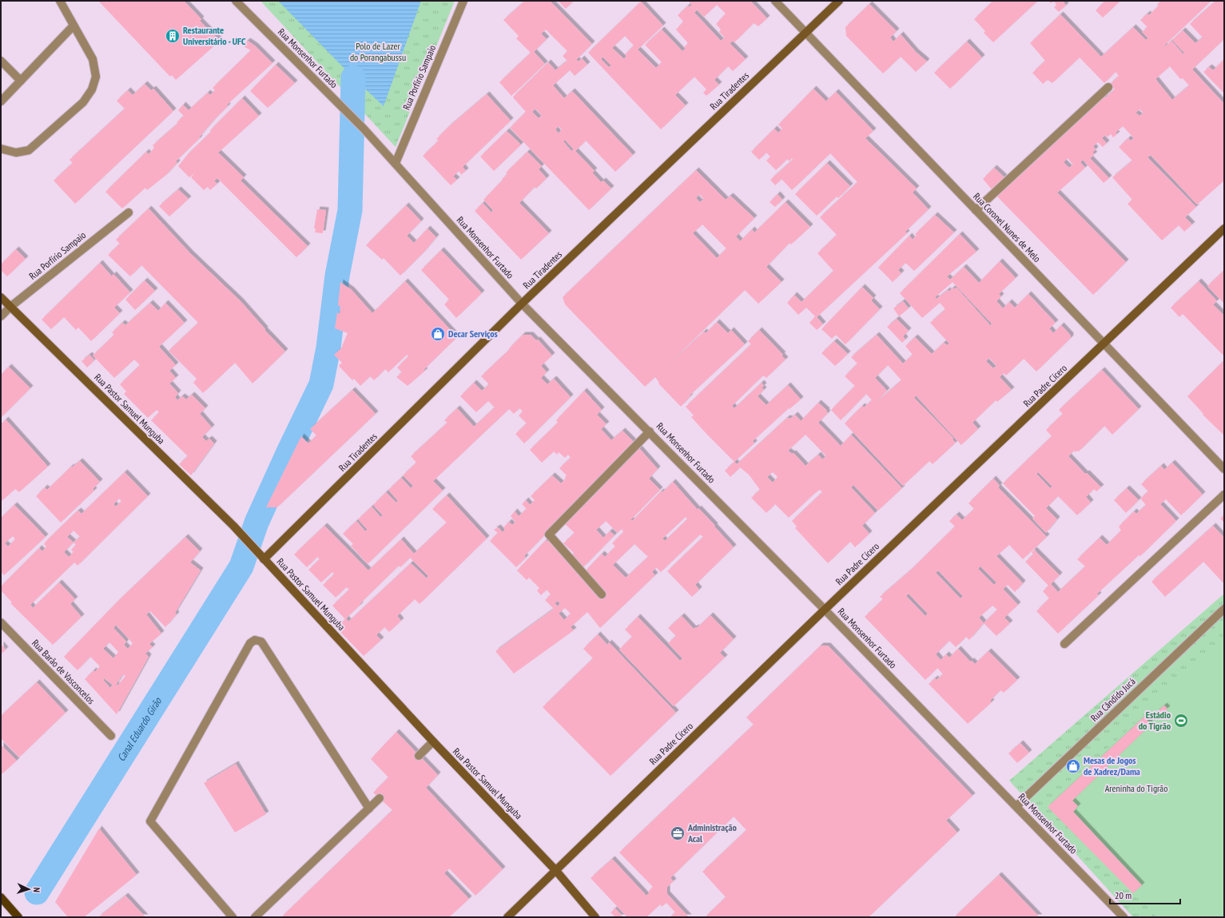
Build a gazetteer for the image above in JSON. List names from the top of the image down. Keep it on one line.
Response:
{"streets":{"street":["Rua Monsenhor Furtado","Rua Porfírio Sampaio","Rua Tiradentes","Rua Coronel Nunes de Melo","Rua Padre Cícero","Rua Pastor Samuel Munguba","Rua Barão de Vasconcelos","Rua Cândido Jucá"]},"crossings":[["Rua Monsenhor Furtado","Rua Porfírio Sampaio"],["Rua Monsenhor Furtado","Rua Tiradentes"],["Rua Monsenhor Furtado","Rua Padre Cícero"],["Rua Monsenhor Furtado","Rua Cândido Jucá"],["Rua Porfírio Sampaio","Rua Pastor Samuel Munguba"],["Rua Tiradentes","Rua Coronel Nunes de Melo"],["Rua Tiradentes","Rua Pastor Samuel Munguba"],["Rua Coronel Nunes de Melo","Rua Padre Cícero"],["Rua Padre Cícero","Rua Pastor Samuel Munguba"]],"water":["Canal Eduardo Girão"],"parks":["Polo de Lazer do Porangabussu","Areninha do Tigrão"],"places":{"building":["Restaurante Universitário - UFC"],"shop":["Decar Serviços","Mesas de Jogos de Xadrez/Dama"],"sports":["Estádio do Tigrão"],"office":["Administração Acal"]},"scale_bar":"20 m","north":"right"}
